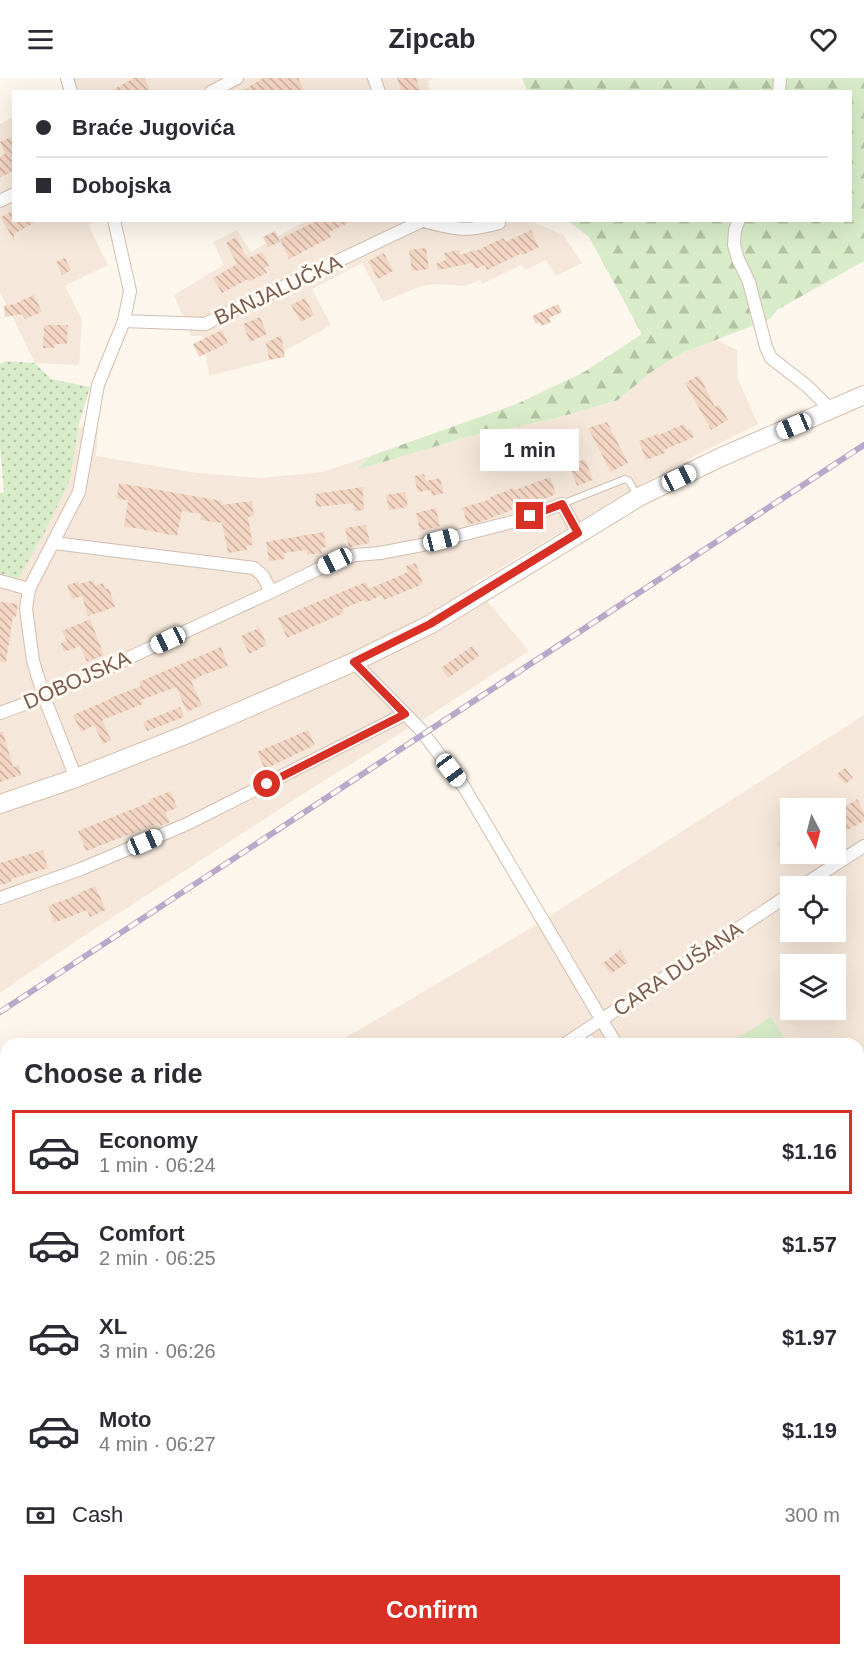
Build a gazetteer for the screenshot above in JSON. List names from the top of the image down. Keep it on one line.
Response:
{"streets":{"street":["BANJALUČKA","DOBOJSKA","CARA DUŠANA"]},"north":"bottom","page":{"header":"Zipcab","banner":["Braće Jugovića","Dobojska"],"bubble":"1 min","heading":"Choose a ride","list":[{"name":"Economy","note":"1 min · 06:24","value":"$1.16"},{"name":"Comfort","note":"2 min · 06:25","value":"$1.57"},{"name":"XL","note":"3 min · 06:26","value":"$1.97"},{"name":"Moto","note":"4 min · 06:27","value":"$1.19"}],"pay":["Cash","300 m"],"buttons":"Confirm"}}
